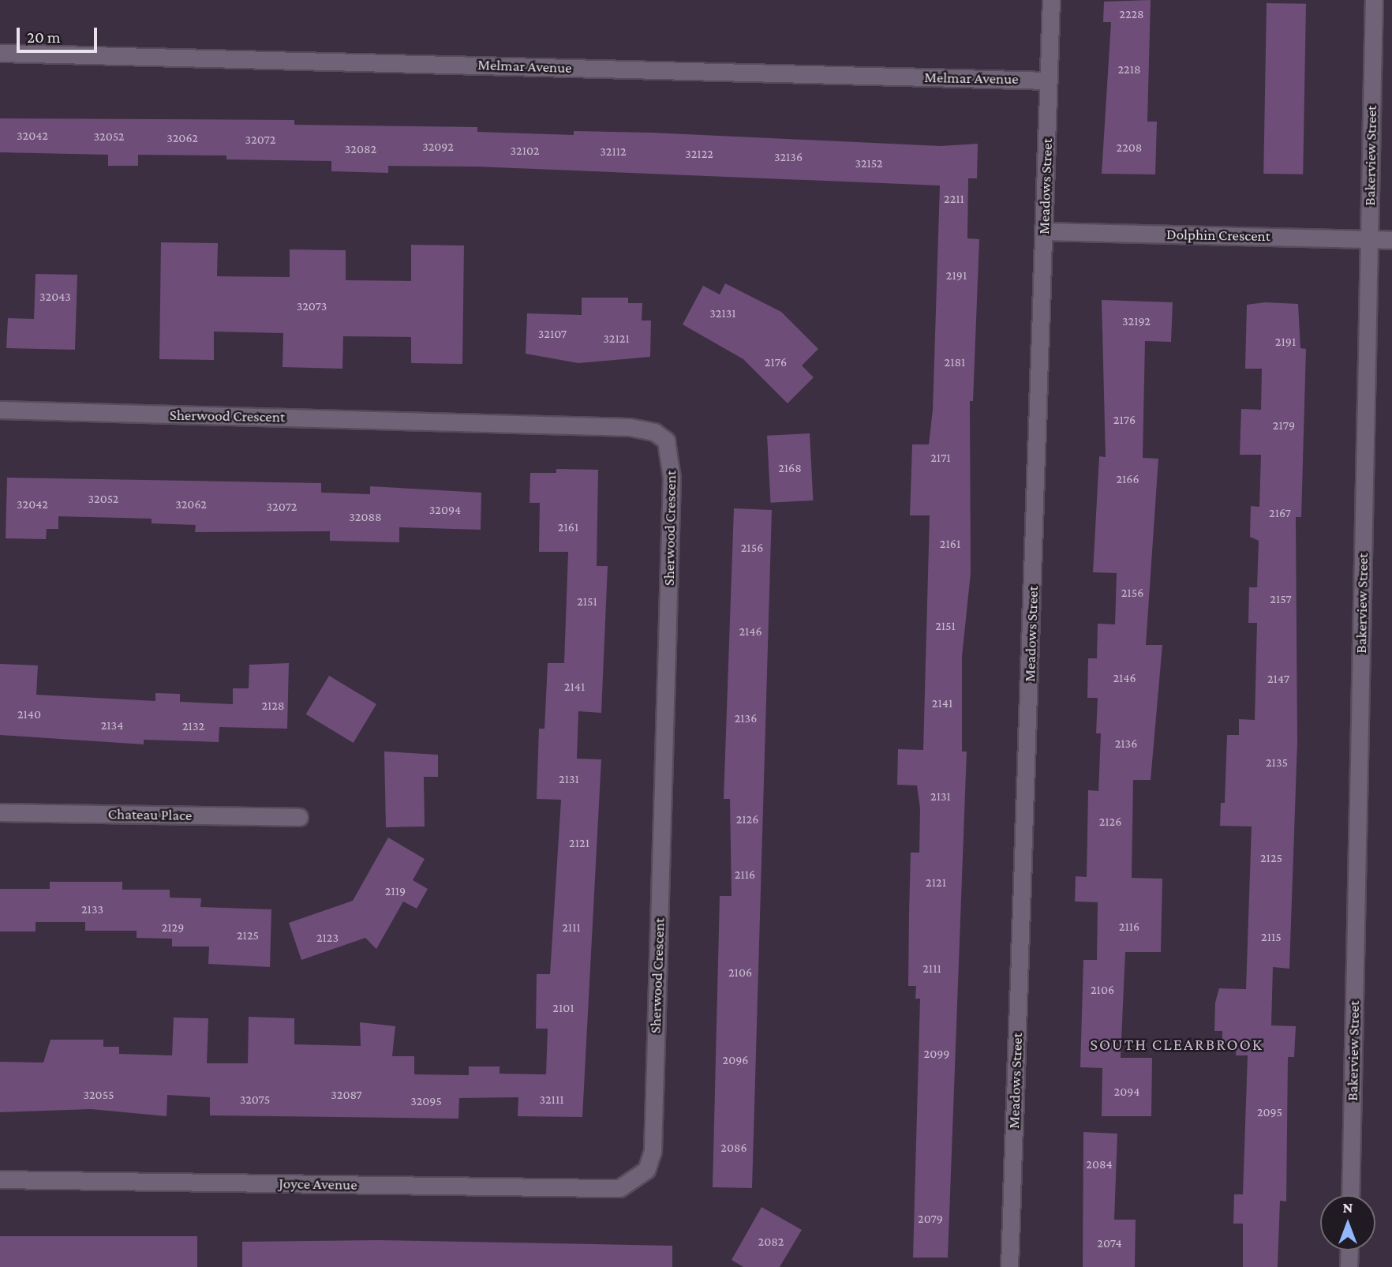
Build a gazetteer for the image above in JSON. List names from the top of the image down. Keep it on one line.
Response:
{"streets":{"street":["Melmar Avenue","Bakerview Street","Meadows Street","Dolphin Crescent","Sherwood Crescent","Chateau Place","Joyce Avenue"]},"crossings":[["Melmar Avenue","Meadows Street"],["Bakerview Street","Dolphin Crescent"],["Meadows Street","Dolphin Crescent"],["Sherwood Crescent","Joyce Avenue"]],"districts":["SOUTH CLEARBROOK"],"house_numbers":["2228","2218","32042","32052","32062","32072","32092","2208","32082","32102","32112","32122","32136","32152","2211","2191","32043","32073","32131","32192","32107","32121","2191","2176","2181","2176","2179","2171","2168","2166","32052","32042","32062","32072","32094","2167","32088","2161","2161","2156","2156","2157","2151","2151","2146","2146","2147","2141","2141","2128","2140","2136","2134","2132","2136","2135","2131","2131","2126","2126","2121","2125","2116","2121","2119","2133","2116","2129","2111","2125","2115","2123","2111","2106","2106","2101","2099","2096","2094","32055","32087","32075","32111","32095","2095","2086","2084","2079","2082","2074"],"scale_bar":"20 m","north":"top"}
